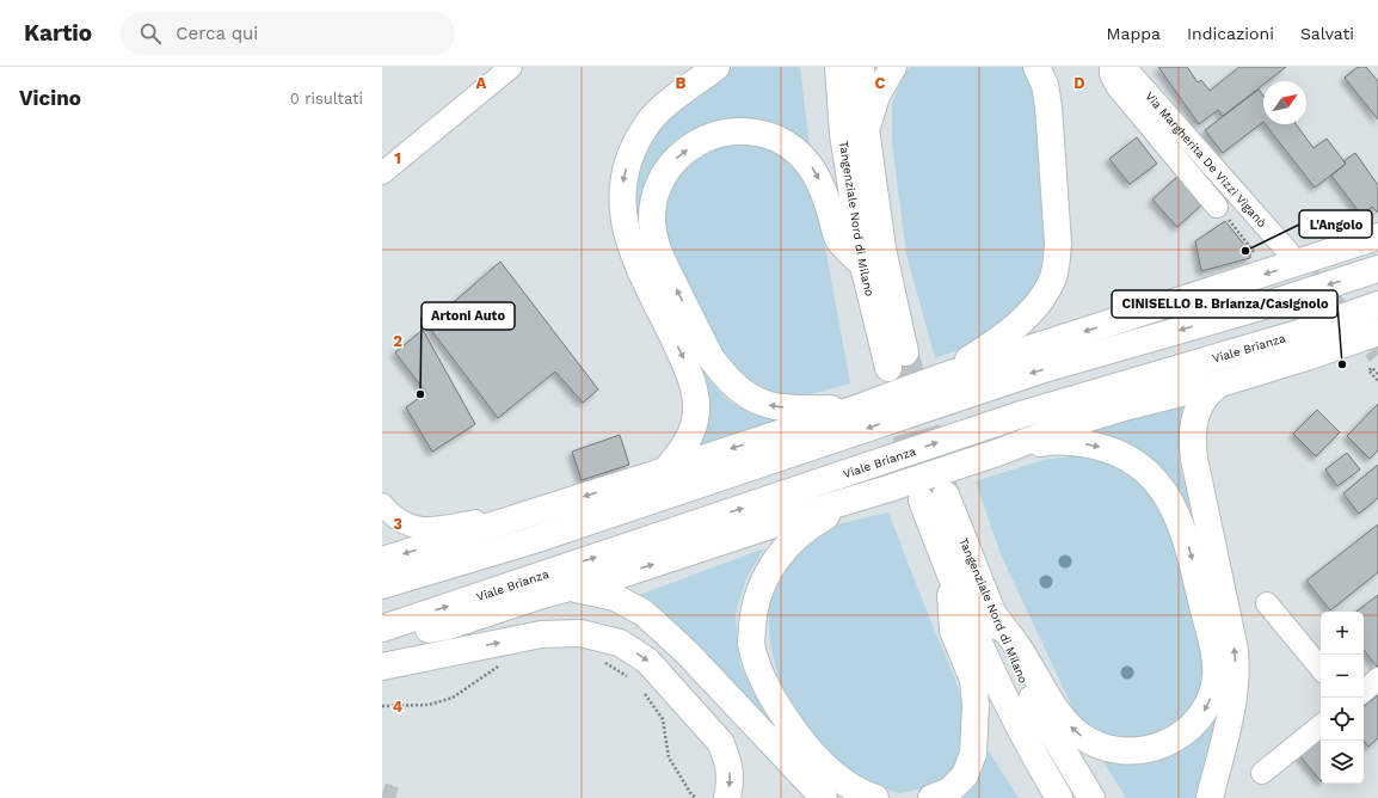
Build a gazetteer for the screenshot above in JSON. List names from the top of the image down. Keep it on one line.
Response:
{"streets":{"highway":["Tangenziale Nord di Milano","Viale Brianza"],"street":["Via Margherita De Vizzi Viganò"]},"places":["L'Angolo","CINISELLO B. Brianza/Casignolo","Artoni Auto"],"north":"top right","page":{"header":"Kartio","search":"Cerca qui","nav":["Mappa","Indicazioni","Salvati"],"heading":["Vicino","0 risultati"],"map_buttons":["+","−"]},"grid":{"columns":["A","B","C","D"],"rows":["1","2","3","4"]}}
